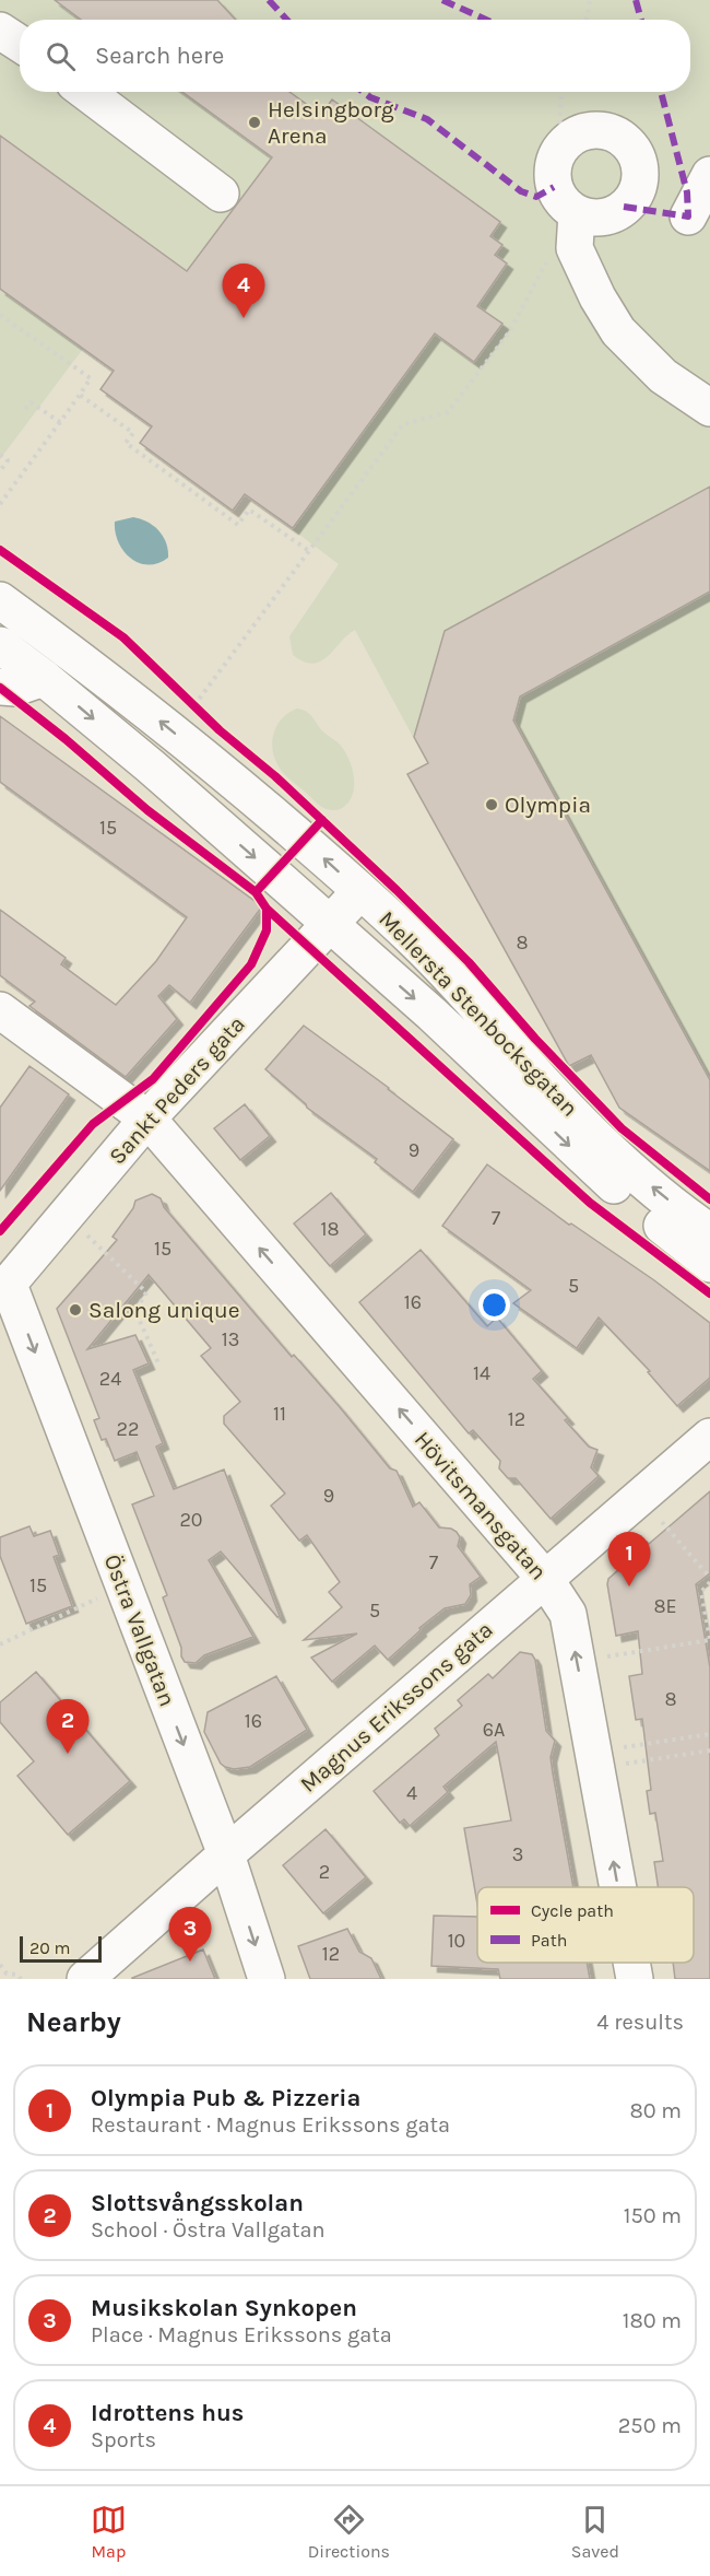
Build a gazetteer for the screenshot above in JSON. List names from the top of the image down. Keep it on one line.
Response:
{"streets":{"street":["Mellersta Stenbocksgatan","Sankt Peders gata","Hövitsmansgatan","Östra Vallgatan","Magnus Erikssons gata"]},"crossings":[["Mellersta Stenbocksgatan","Sankt Peders gata"],["Sankt Peders gata","Hövitsmansgatan"],["Sankt Peders gata","Östra Vallgatan"],["Hövitsmansgatan","Magnus Erikssons gata"],["Östra Vallgatan","Magnus Erikssons gata"]],"one_way":["Hövitsmansgatan","Östra Vallgatan"],"places":["Helsingborg Arena","Olympia","Salong unique"],"house_numbers":["15","8","9","7","18","15","5","16","13","14","24","11","12","22","9","20","7","15","8E","5","8","16","6A","4","3","2","10","12"],"legend":["Cycle path","Path"],"scale_bar":"20 m","page":{"search":"Search here","pins":["4","1","2","3"],"scale":"20 m","heading":["Nearby","4 results"],"list":[{"mark":"1","name":"Olympia Pub & Pizzeria","note":"Restaurant · Magnus Erikssons gata","value":"80 m"},{"mark":"2","name":"Slottsvångsskolan","note":"School · Östra Vallgatan","value":"150 m"},{"mark":"3","name":"Musikskolan Synkopen","note":"Place · Magnus Erikssons gata","value":"180 m"},{"mark":"4","name":"Idrottens hus","note":"Sports","value":"250 m"}],"nav":["Map","Directions","Saved"]}}
